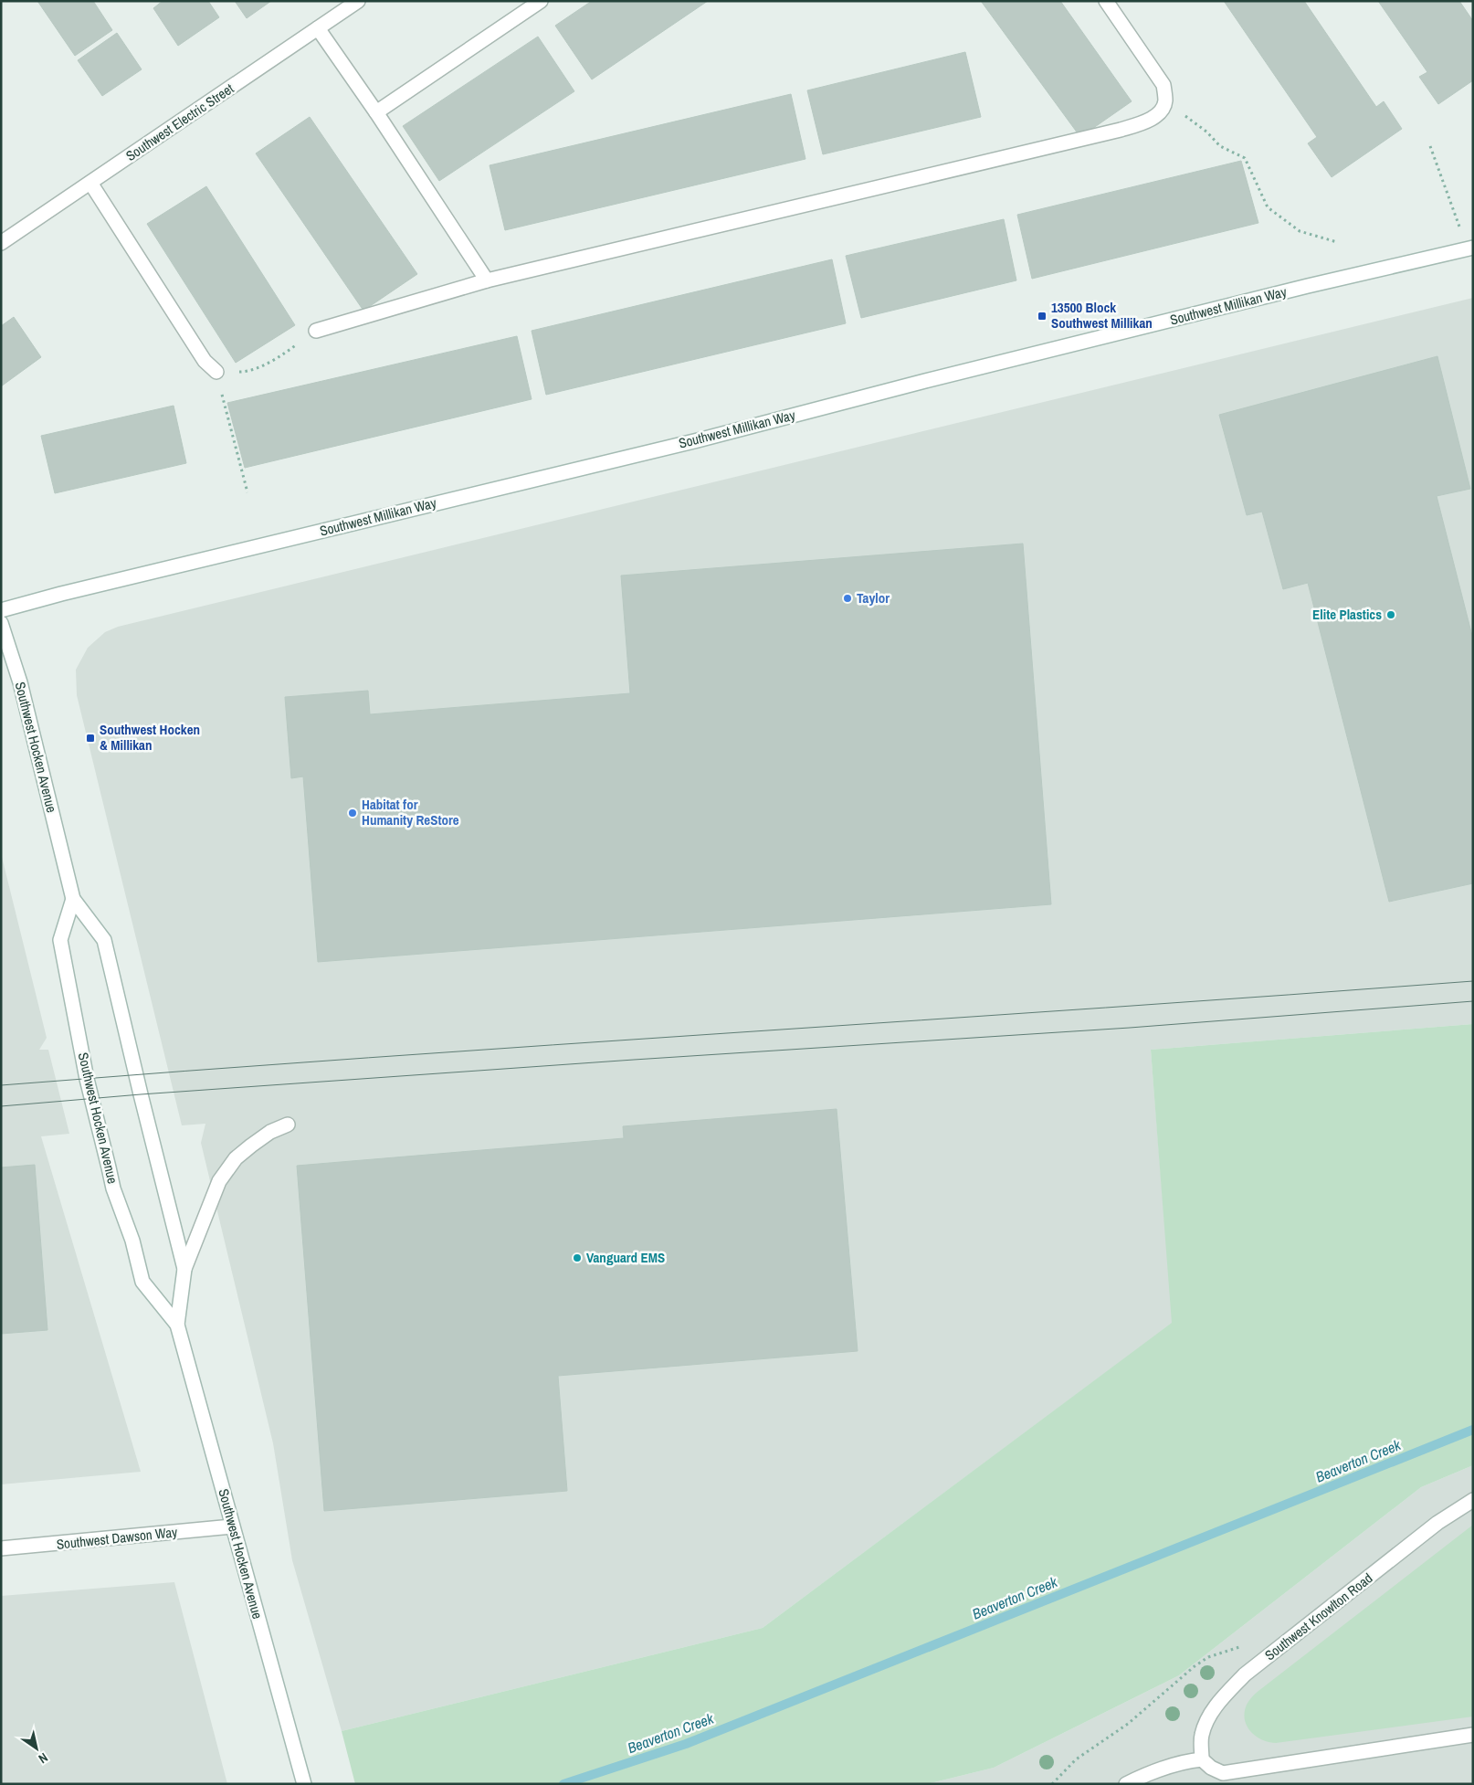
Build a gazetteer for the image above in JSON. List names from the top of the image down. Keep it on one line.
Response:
{"streets":{"street":["Southwest Electric Street","Southwest Millikan Way","Southwest Hocken Avenue","Southwest Dawson Way","Southwest Knowlton Road"]},"crossings":[["Southwest Hocken Avenue","Southwest Dawson Way"]],"water":["Beaverton Creek"],"places":{"transit":["13500 Block Southwest Millikan","Southwest Hocken & Millikan"],"other":["Taylor","Elite Plastics","Habitat for Humanity ReStore","Vanguard EMS"]},"north":"bottom right"}
